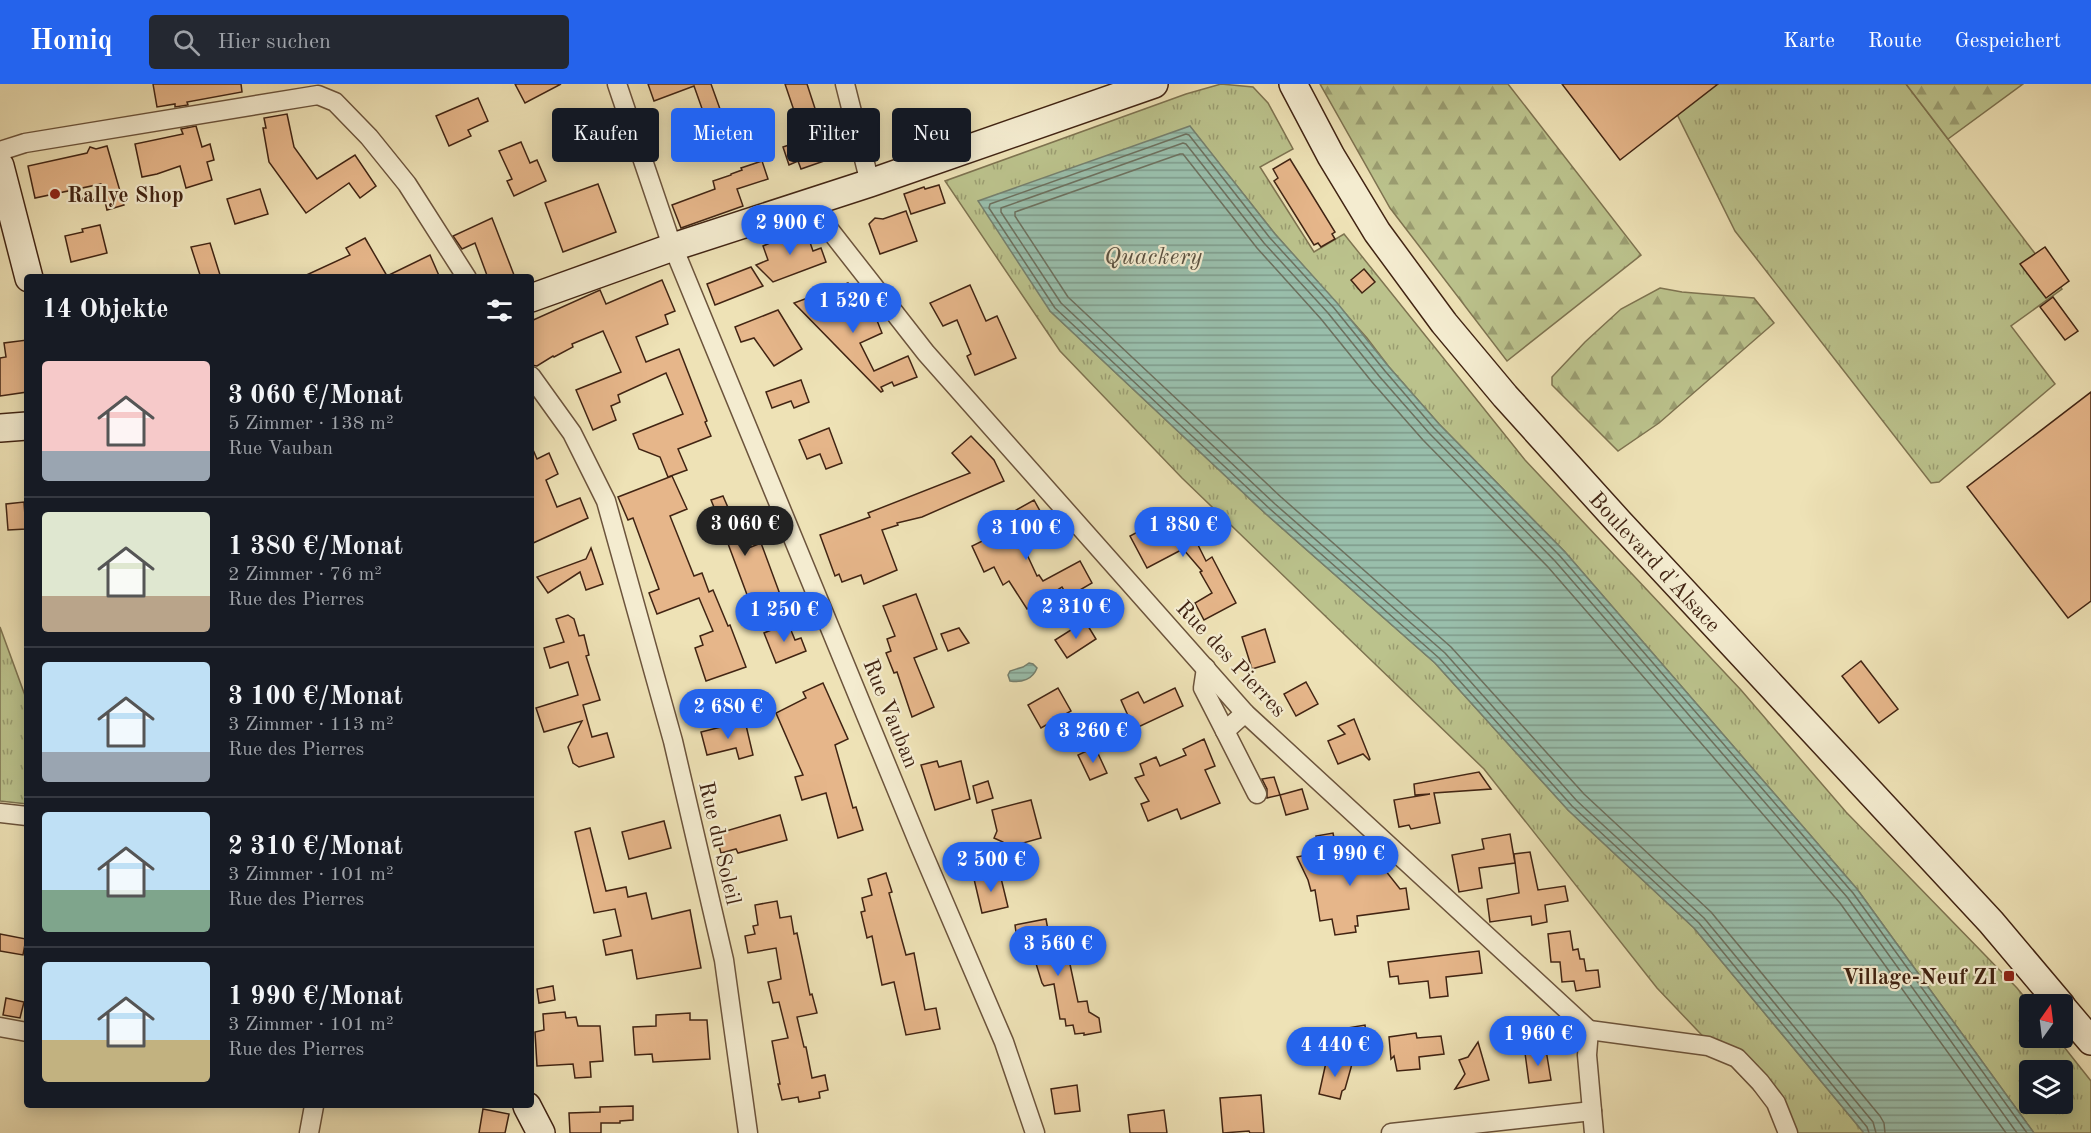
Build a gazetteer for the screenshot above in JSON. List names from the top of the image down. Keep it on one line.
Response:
{"streets":{"street":["Boulevard d'Alsace","Rue des Pierres","Rue Vauban","Rue du Soleil"]},"water":["Quackery"],"places":{"other":["Rallye Shop"],"transit":["Village-Neuf ZI"]},"north":"top","page":{"header":"Homiq","search":"Hier suchen","nav":["Karte","Route","Gespeichert"],"chip":["Kaufen","Mieten","Filter","Neu"],"price":["2 900 €","1 520 €","3 060 €","1 380 €","3 100 €","2 310 €","1 250 €","2 680 €","3 260 €","1 990 €","2 500 €","3 560 €","1 960 €","4 440 €"],"heading":"14 Objekte","list":[{"name":"3 060 €/Monat","note":"5 Zimmer · 138 m² · Rue Vauban"},{"name":"1 380 €/Monat","note":"2 Zimmer · 76 m² · Rue des Pierres"},{"name":"3 100 €/Monat","note":"3 Zimmer · 113 m² · Rue des Pierres"},{"name":"2 310 €/Monat","note":"3 Zimmer · 101 m² · Rue des Pierres"},{"name":"1 990 €/Monat","note":"3 Zimmer · 101 m² · Rue des Pierres"}]}}
